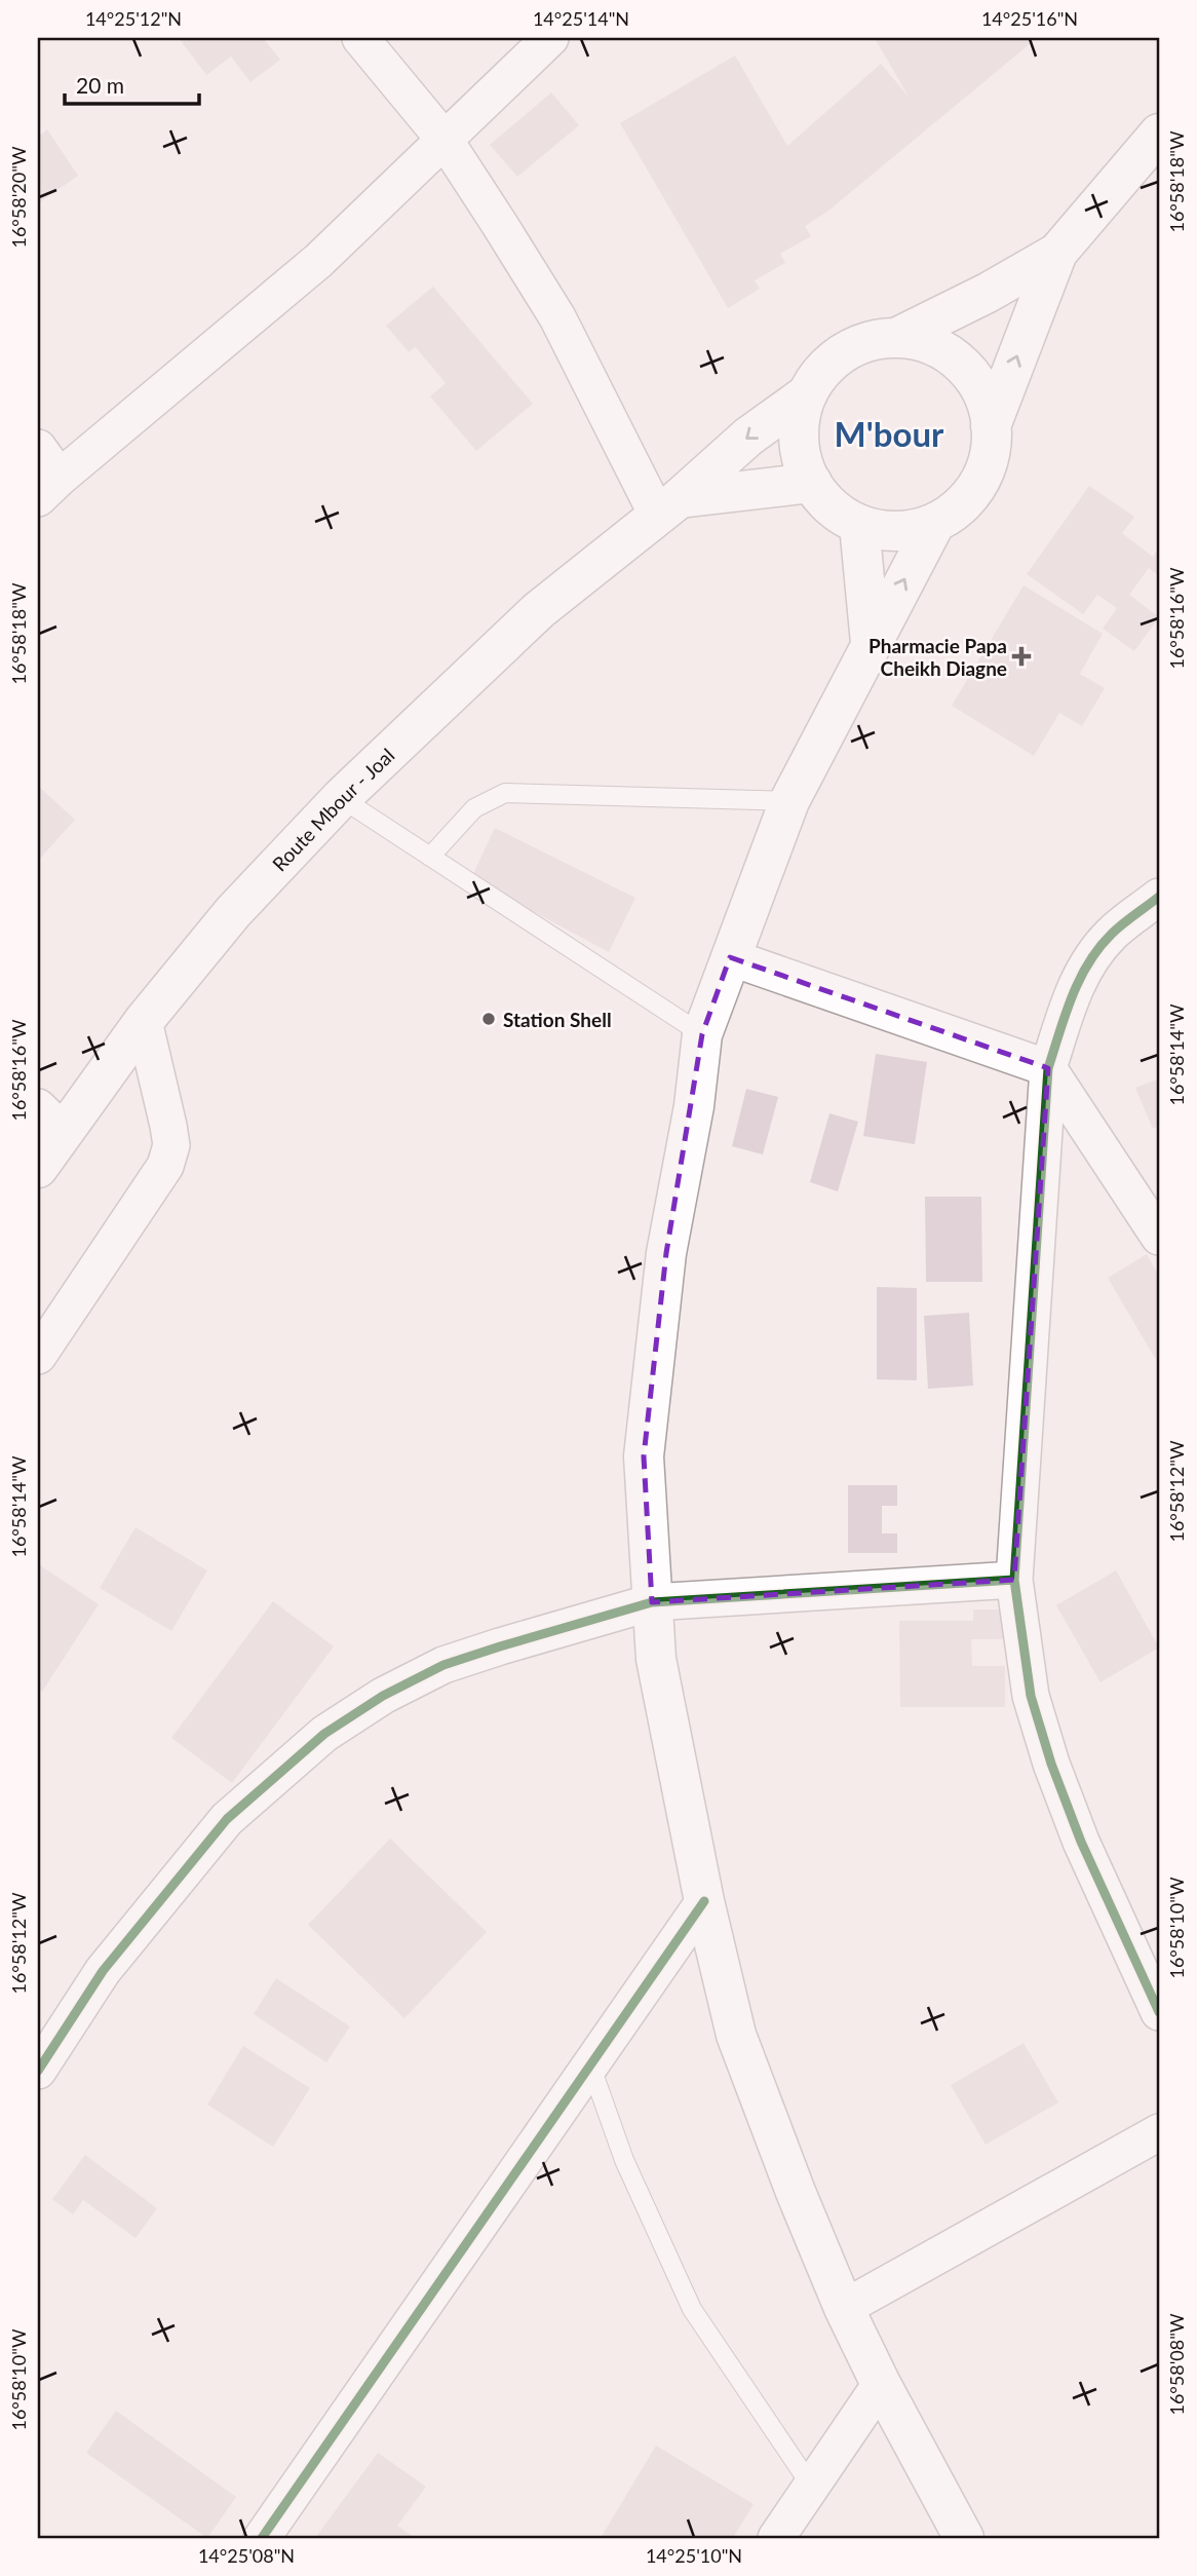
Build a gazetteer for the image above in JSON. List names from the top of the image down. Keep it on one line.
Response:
{"streets":{"main road":["Route Mbour - Joal"]},"districts":["M'bour"],"places":{"health":["Pharmacie Papa Cheikh Diagne"],"other":["Station Shell"]},"scale_bar":"20 m","coordinates":["14°25'12\"N","14°25'14\"N","14°25'16\"N","16°58'18\"W","16°58'20\"W","16°58'16\"W","16°58'14\"W","16°58'12\"W","16°58'10\"W","16°58'08\"W","14°25'08\"N","14°25'10\"N"]}
